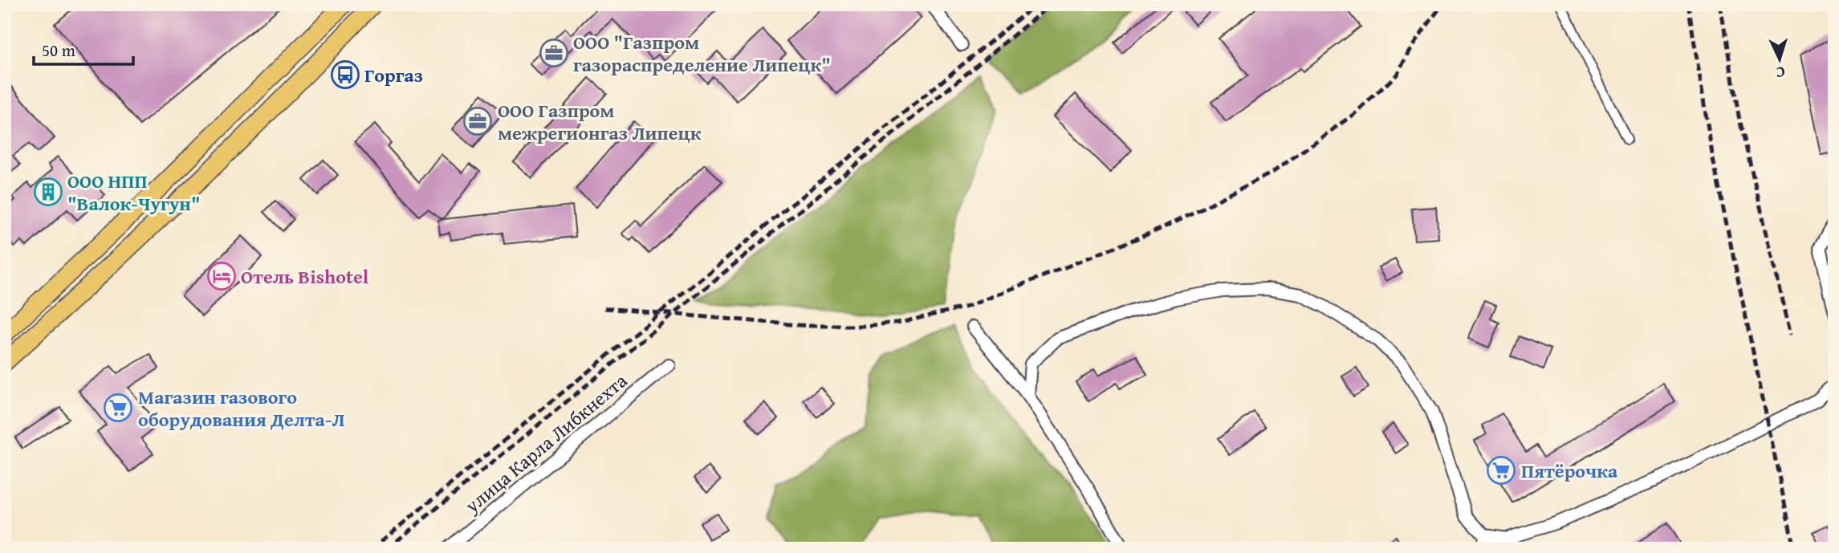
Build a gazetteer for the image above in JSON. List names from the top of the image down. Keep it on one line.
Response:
{"streets":{"street":["улица Карла Либкнехта"]},"places":{"office":["ООО \"Газпром газораспределение Липецк\"","ООО Газпром межрегионгаз Липецк"],"bus stop":["Горгаз"],"building":["ООО НПП \"Валок-Чугун\""],"hotel":["Отель Bishotel"],"supermarket":["Магазин газового оборудования Делта-Л","Пятёрочка"]},"scale_bar":"50 m","north":"bottom"}
